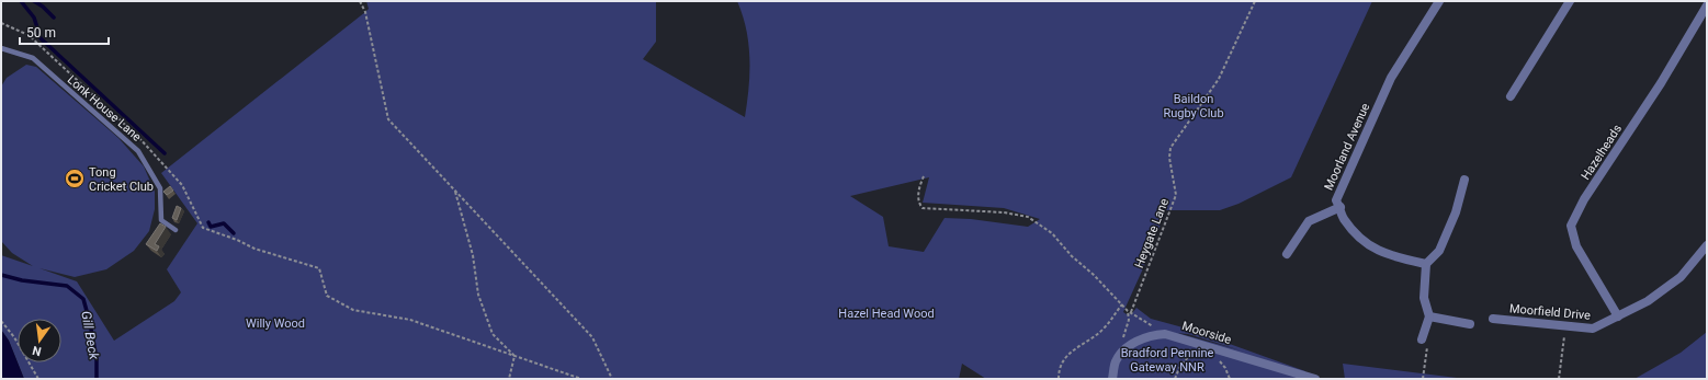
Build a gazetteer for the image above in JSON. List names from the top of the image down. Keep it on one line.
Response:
{"streets":{"street":["Moorland Avenue","Hazelheads","Moorfield Drive","Moorside"],"lane":["Lonk House Lane"],"path":["Heygate Lane"]},"crossings":[["Hazelheads","Moorfield Drive"]],"water":["Gill Beck"],"parks":["Baildon Rugby Club","Hazel Head Wood","Willy Wood","Bradford Pennine Gateway NNR"],"places":{"sports":["Tong Cricket Club"]},"scale_bar":"50 m","north":"bottom"}
